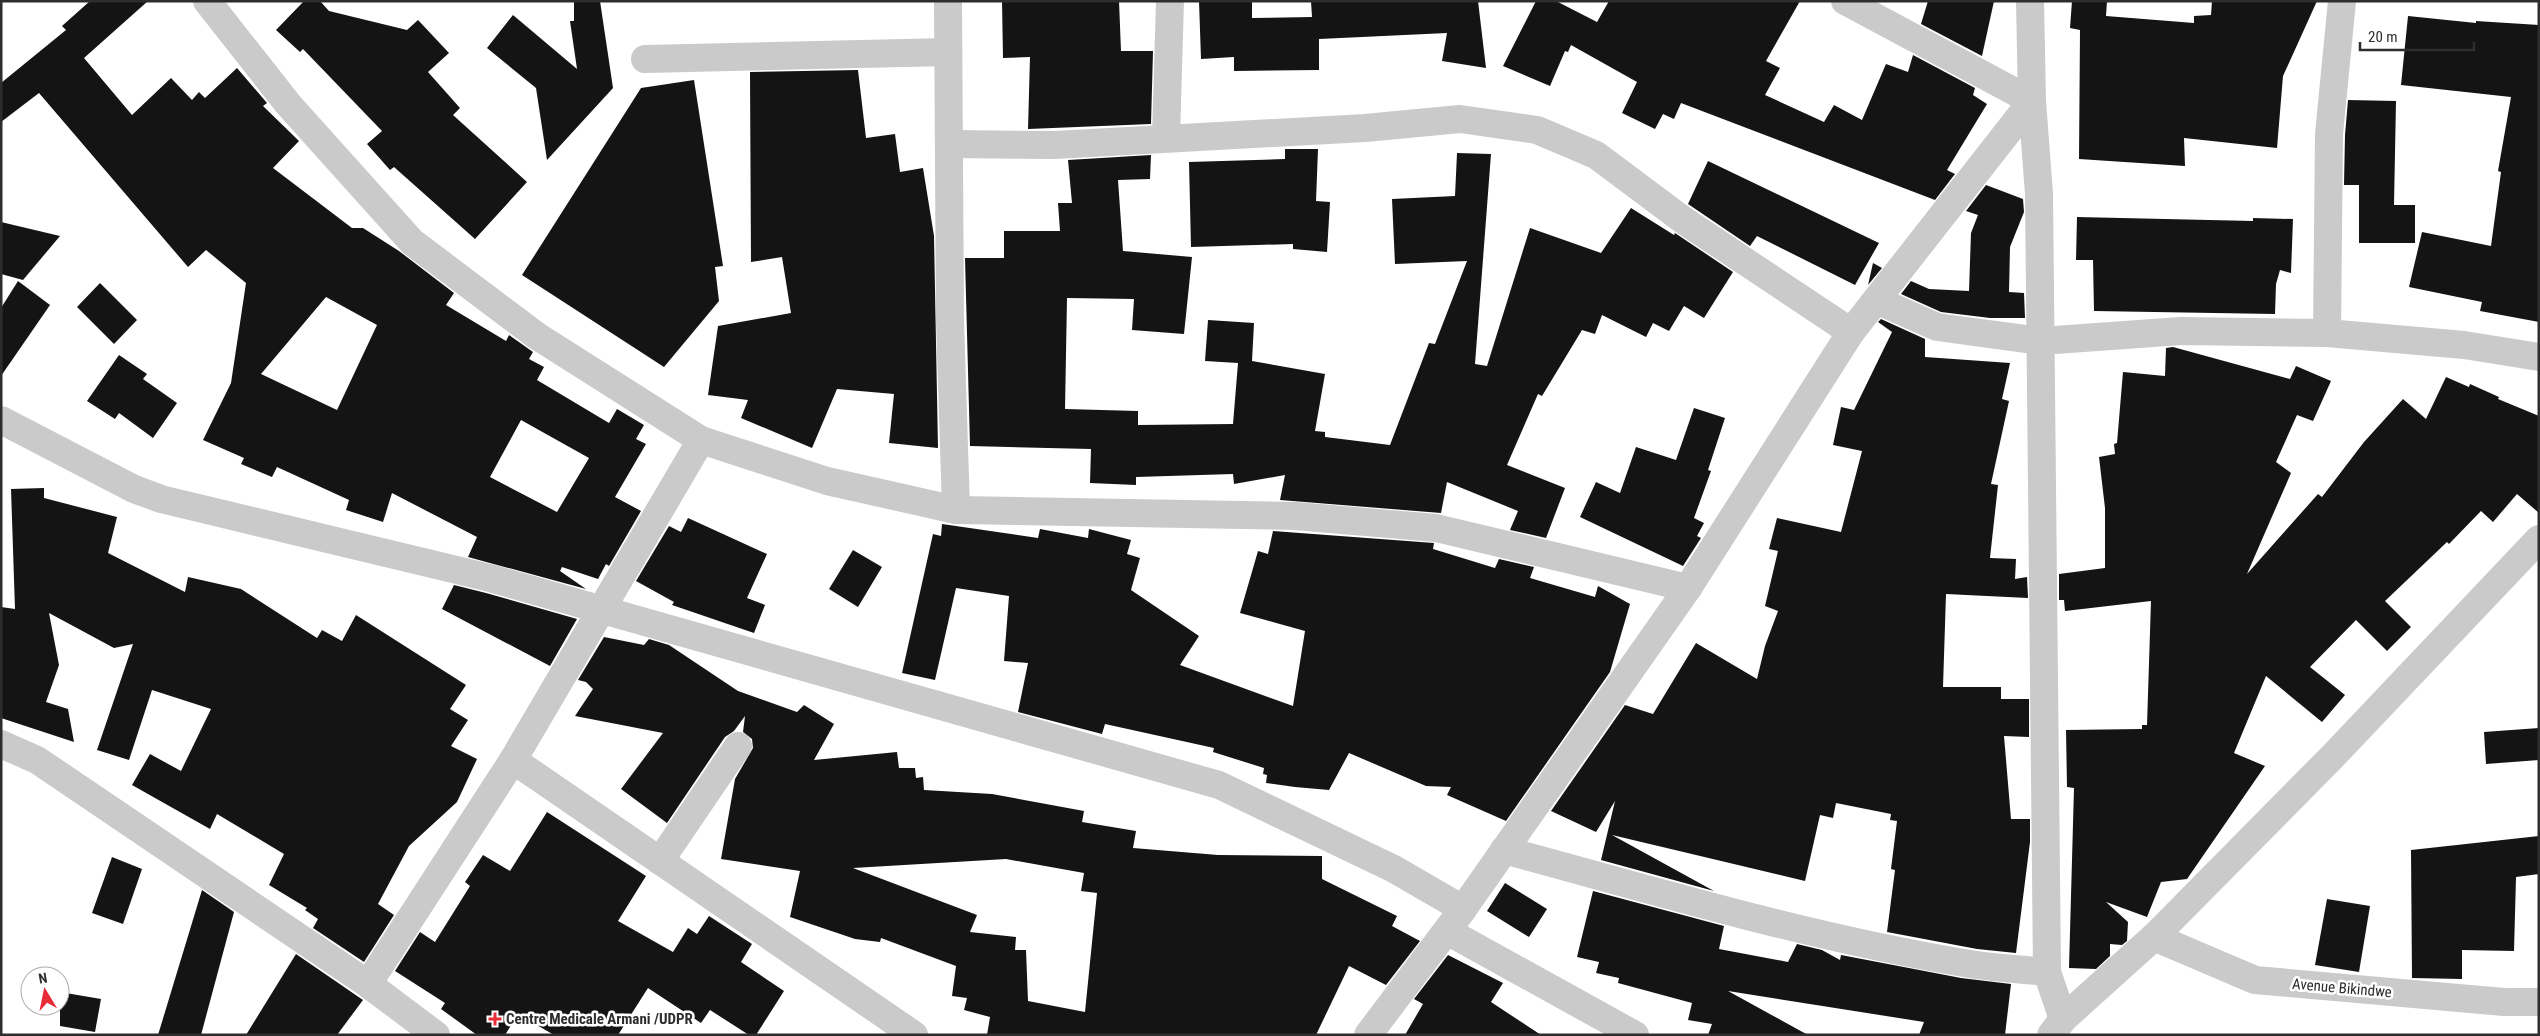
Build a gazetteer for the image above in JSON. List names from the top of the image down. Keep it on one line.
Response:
{"streets":{"street":["Avenue Bikindwe"]},"places":{"health":["Centre Medicale Armani /UDPR"]},"scale_bar":"20 m","north":"top"}
